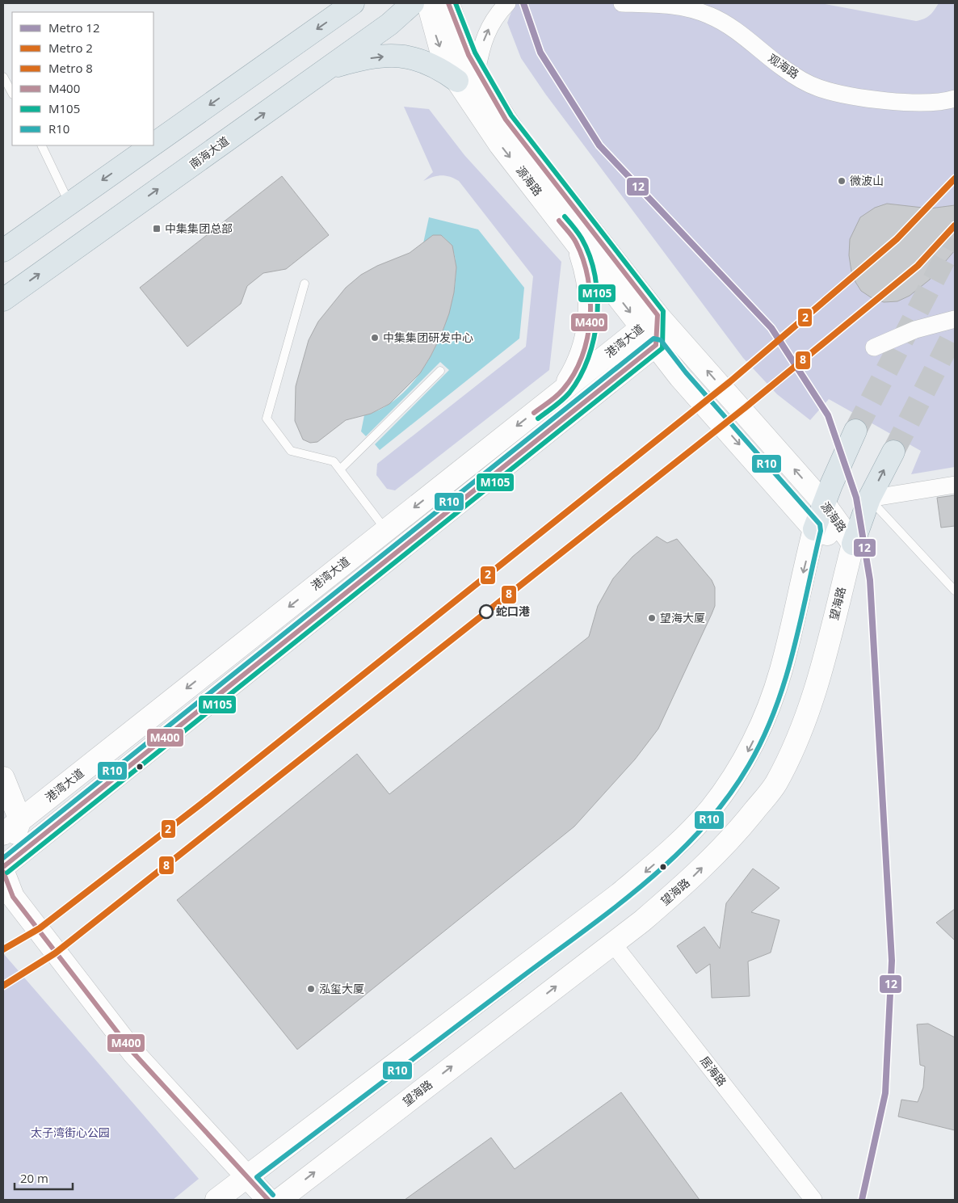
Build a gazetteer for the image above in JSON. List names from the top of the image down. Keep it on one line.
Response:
{"streets":{"main road":["南海大道","源海路","港湾大道","望海路"],"street":["观海路","居海路"]},"crossings":[["源海路","港湾大道"],["源海路","望海路"],["望海路","居海路"]],"parks":["太子湾街心公园"],"places":{"other":["微波山","中集集团研发中心","蛇口港","望海大厦","泓玺大厦"],"transit":["中集集团总部"]},"lines":["metro line 12","transit line M400","transit line M105","metro line 2","metro line 8","transit line R10"],"legend":["Metro 12","Metro 2","Metro 8","M400","M105","R10"],"scale_bar":"20 m"}
